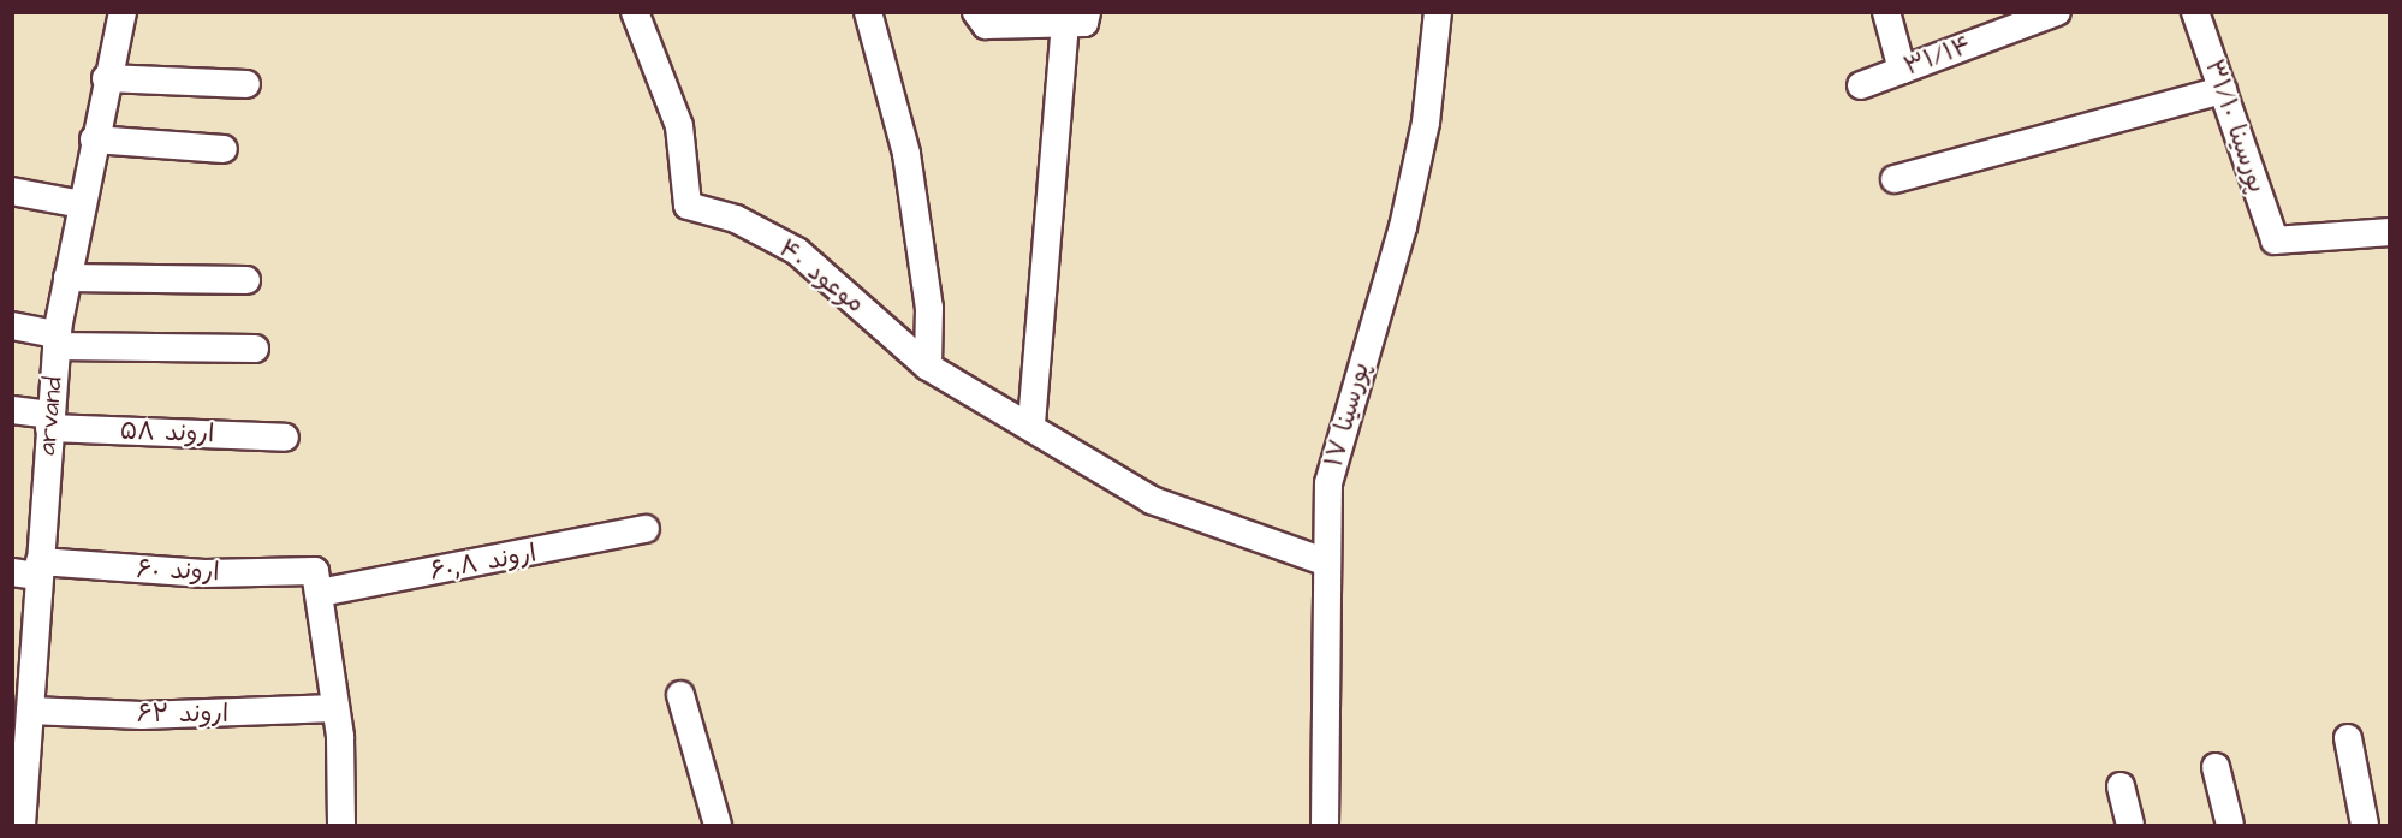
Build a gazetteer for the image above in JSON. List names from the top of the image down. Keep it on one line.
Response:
{"streets":{"street":["۳۱/۱۴","پورسینا ۳۱/۱۰","موعود ۴۰","پورسینا ۱۷","arvand","اروند ۵۸","اروند ۶۰٫۸","اروند ۶۰","اروند ۶۲"]},"crossings":[["arvand","اروند ۵۸"],["arvand","اروند ۶۰"],["arvand","اروند ۶۲"],["اروند ۶۰٫۸","اروند ۶۰"]]}
